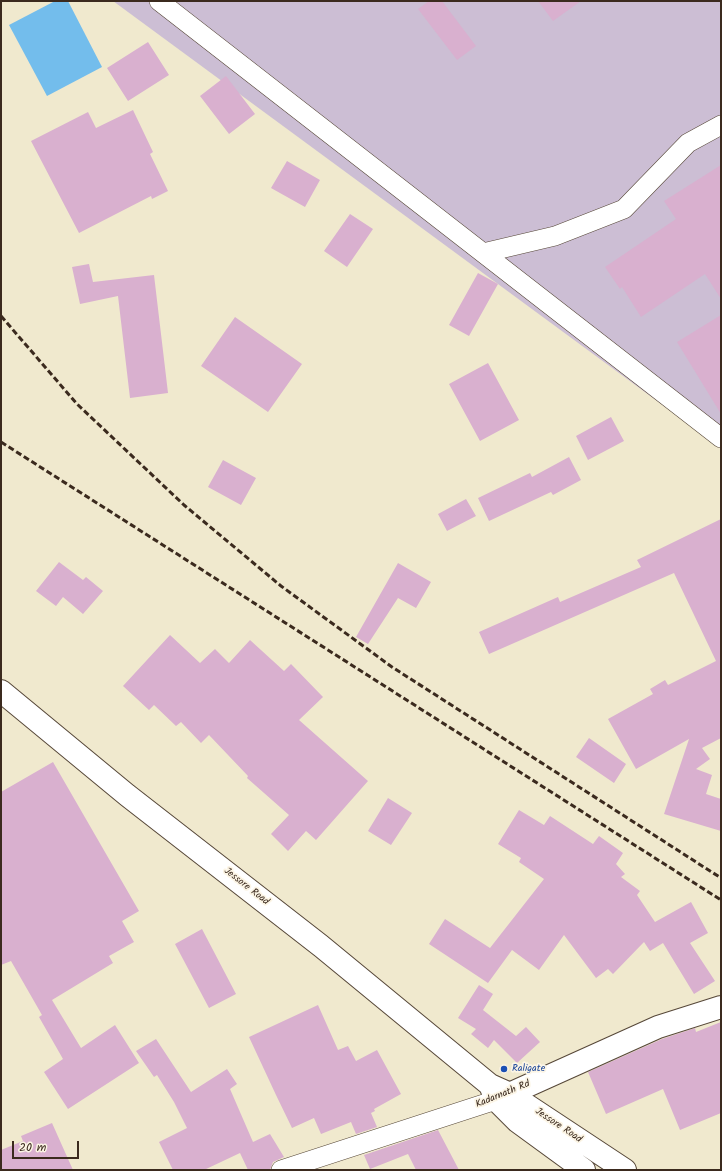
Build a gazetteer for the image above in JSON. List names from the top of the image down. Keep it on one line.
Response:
{"streets":{"main road":["Jessore Road","Kadarnath Rd"]},"crossings":[["Jessore Road","Kadarnath Rd"]],"places":["Raligate"],"scale_bar":"20 m"}
